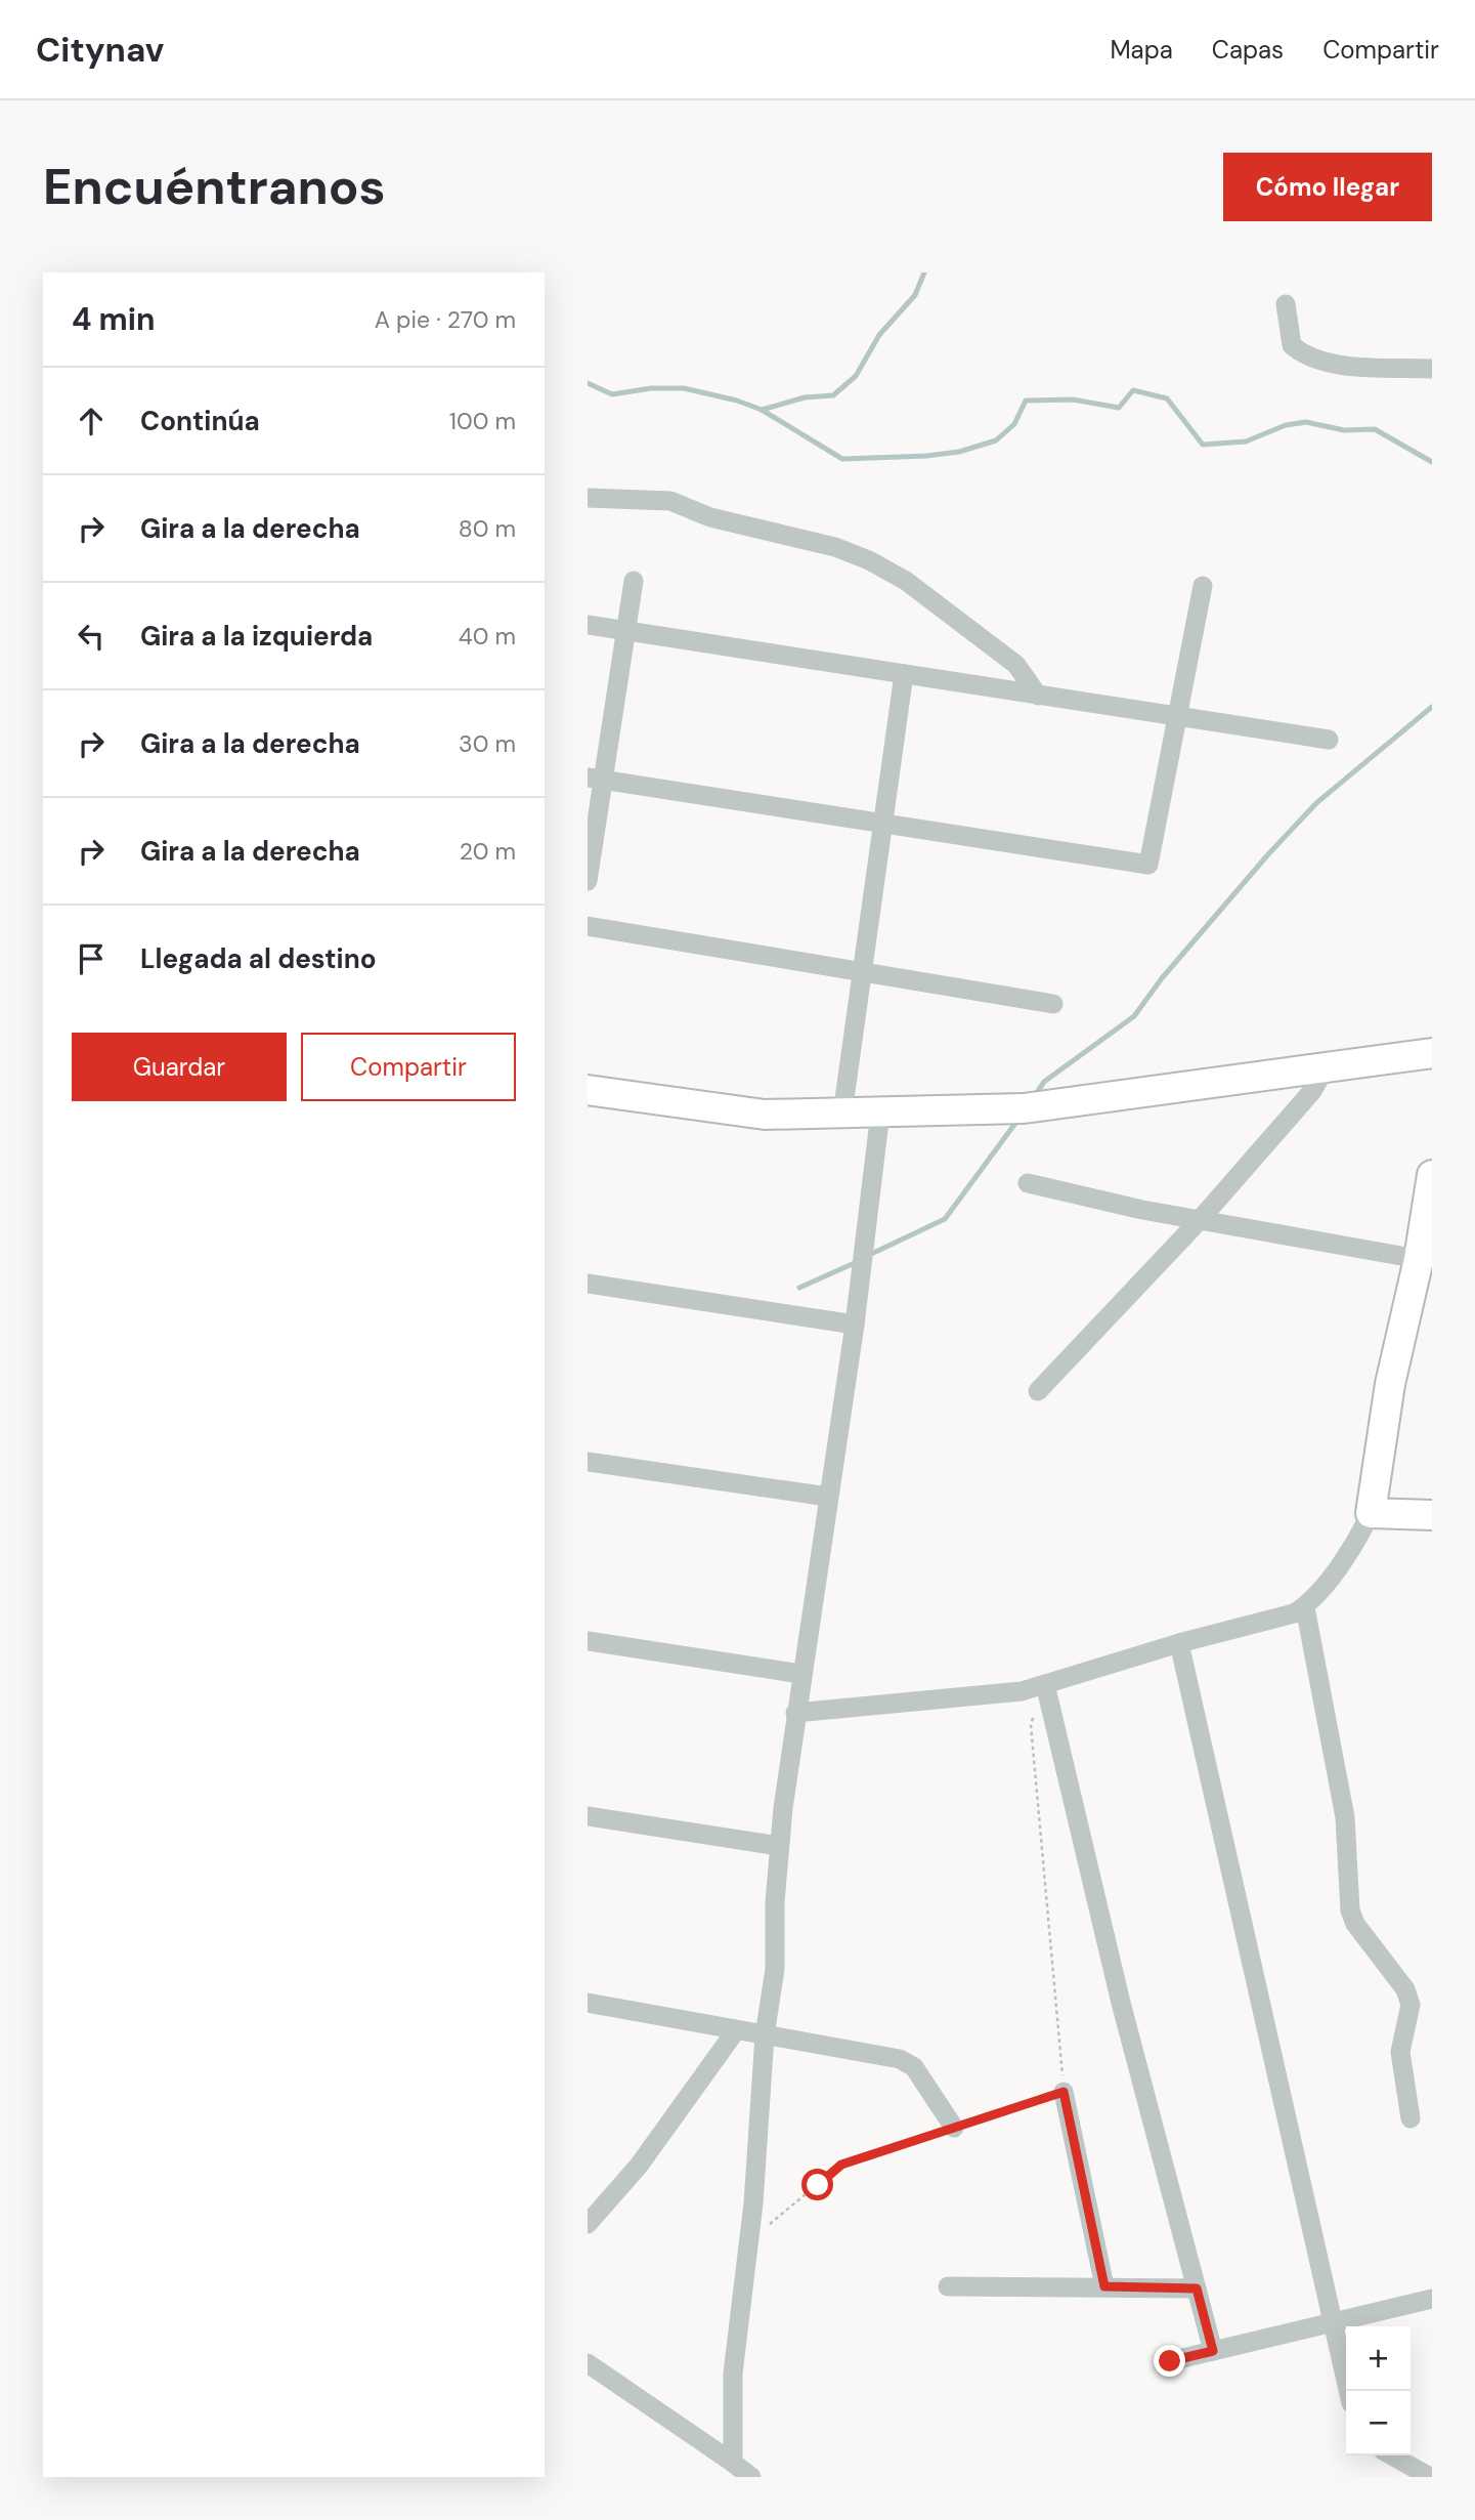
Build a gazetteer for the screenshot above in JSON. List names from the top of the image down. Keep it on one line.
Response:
{"page":{"header":"Citynav","nav":["Mapa","Capas","Compartir"],"buttons":["Cómo llegar",["Guardar","Compartir"]],"title":"Encuéntranos","heading":["4 min","A pie · 270 m"],"list":[["Continúa","100 m"],["Gira a la derecha","80 m"],["Gira a la izquierda","40 m"],["Gira a la derecha","30 m"],["Gira a la derecha","20 m"],"Llegada al destino"],"map_buttons":["+","−"]}}
